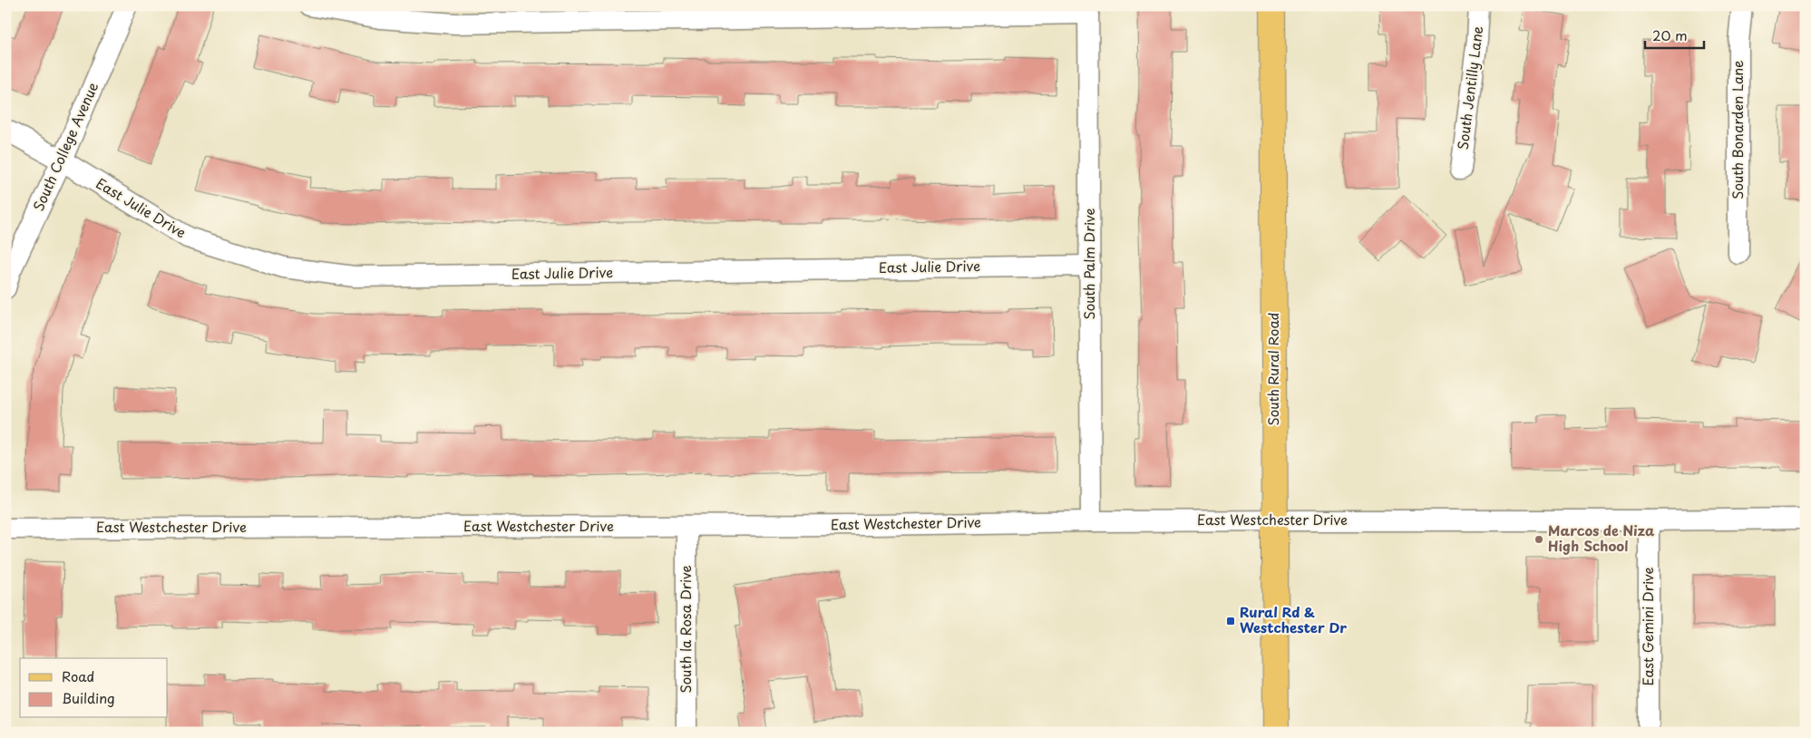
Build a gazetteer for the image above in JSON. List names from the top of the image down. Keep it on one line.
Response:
{"streets":{"main road":["South Rural Road"],"street":["South Jentilly Lane","South Bonarden Lane","South College Avenue","East Julie Drive","South Palm Drive","East Westchester Drive","East Gemini Drive","South la Rosa Drive"]},"crossings":[["South College Avenue","East Julie Drive"],["East Julie Drive","South Palm Drive"],["South Palm Drive","East Westchester Drive"],["South Rural Road","East Westchester Drive"],["East Westchester Drive","East Gemini Drive"],["East Westchester Drive","South la Rosa Drive"]],"places":{"other":["Marcos de Niza High School"],"transit":["Rural Rd & Westchester Dr"]},"legend":["Road","Building"],"scale_bar":"20 m"}
